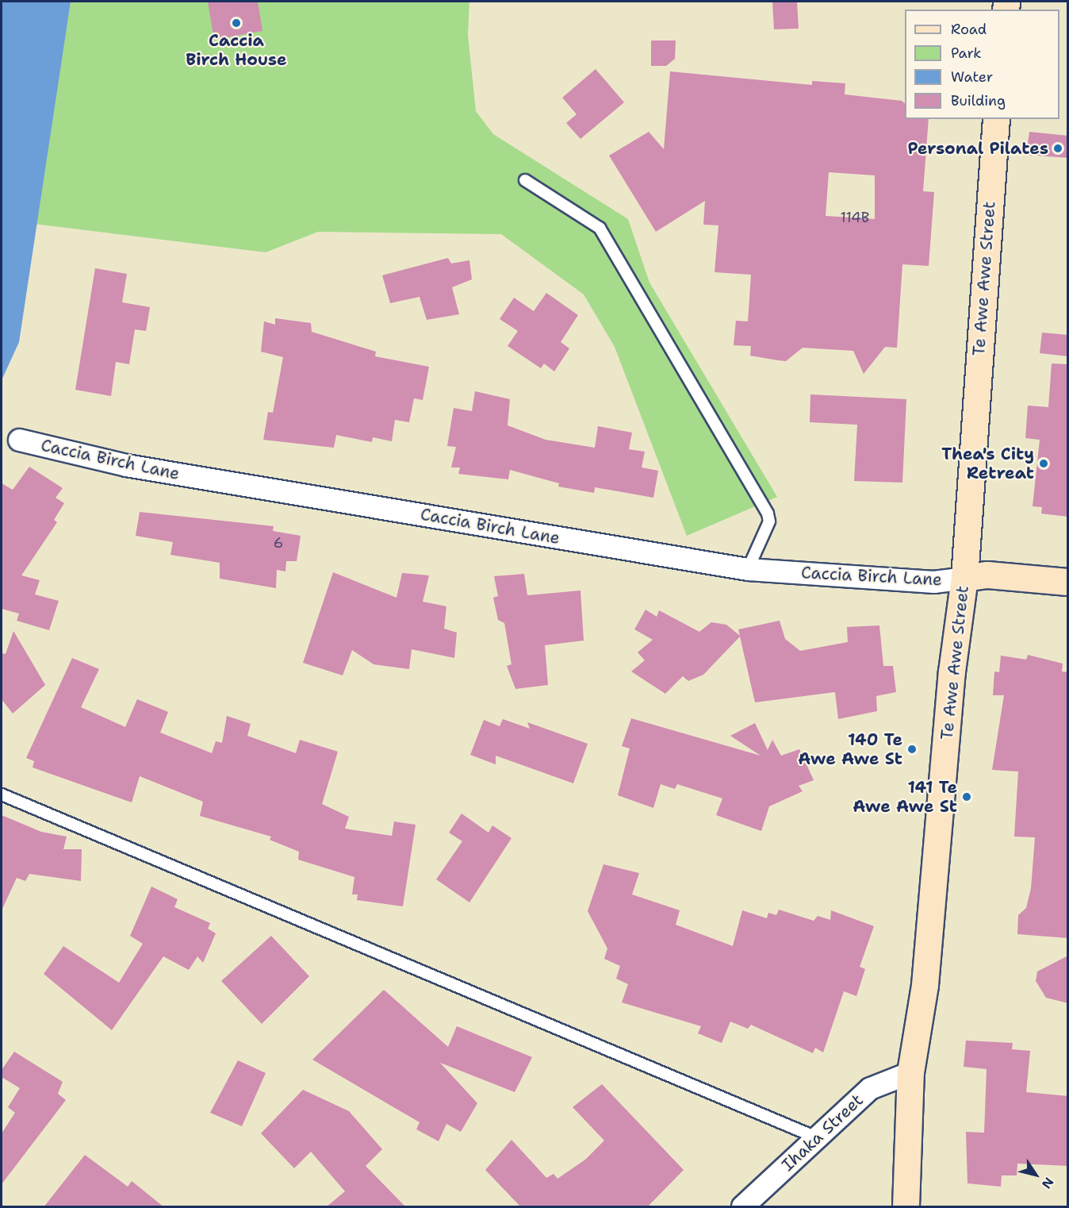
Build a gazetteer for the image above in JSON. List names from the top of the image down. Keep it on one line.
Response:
{"streets":{"main road":["Te Awe Awe Street"],"street":["Caccia Birch Lane","Ihaka Street"]},"crossings":[["Te Awe Awe Street","Caccia Birch Lane"],["Te Awe Awe Street","Ihaka Street"]],"places":["Caccia Birch House","Personal Pilates","Thea's City Retreat","140 Te Awe Awe St","141 Te Awe Awe St"],"house_numbers":["114B","6"],"legend":["Road","Park","Water","Building"],"north":"bottom right"}
